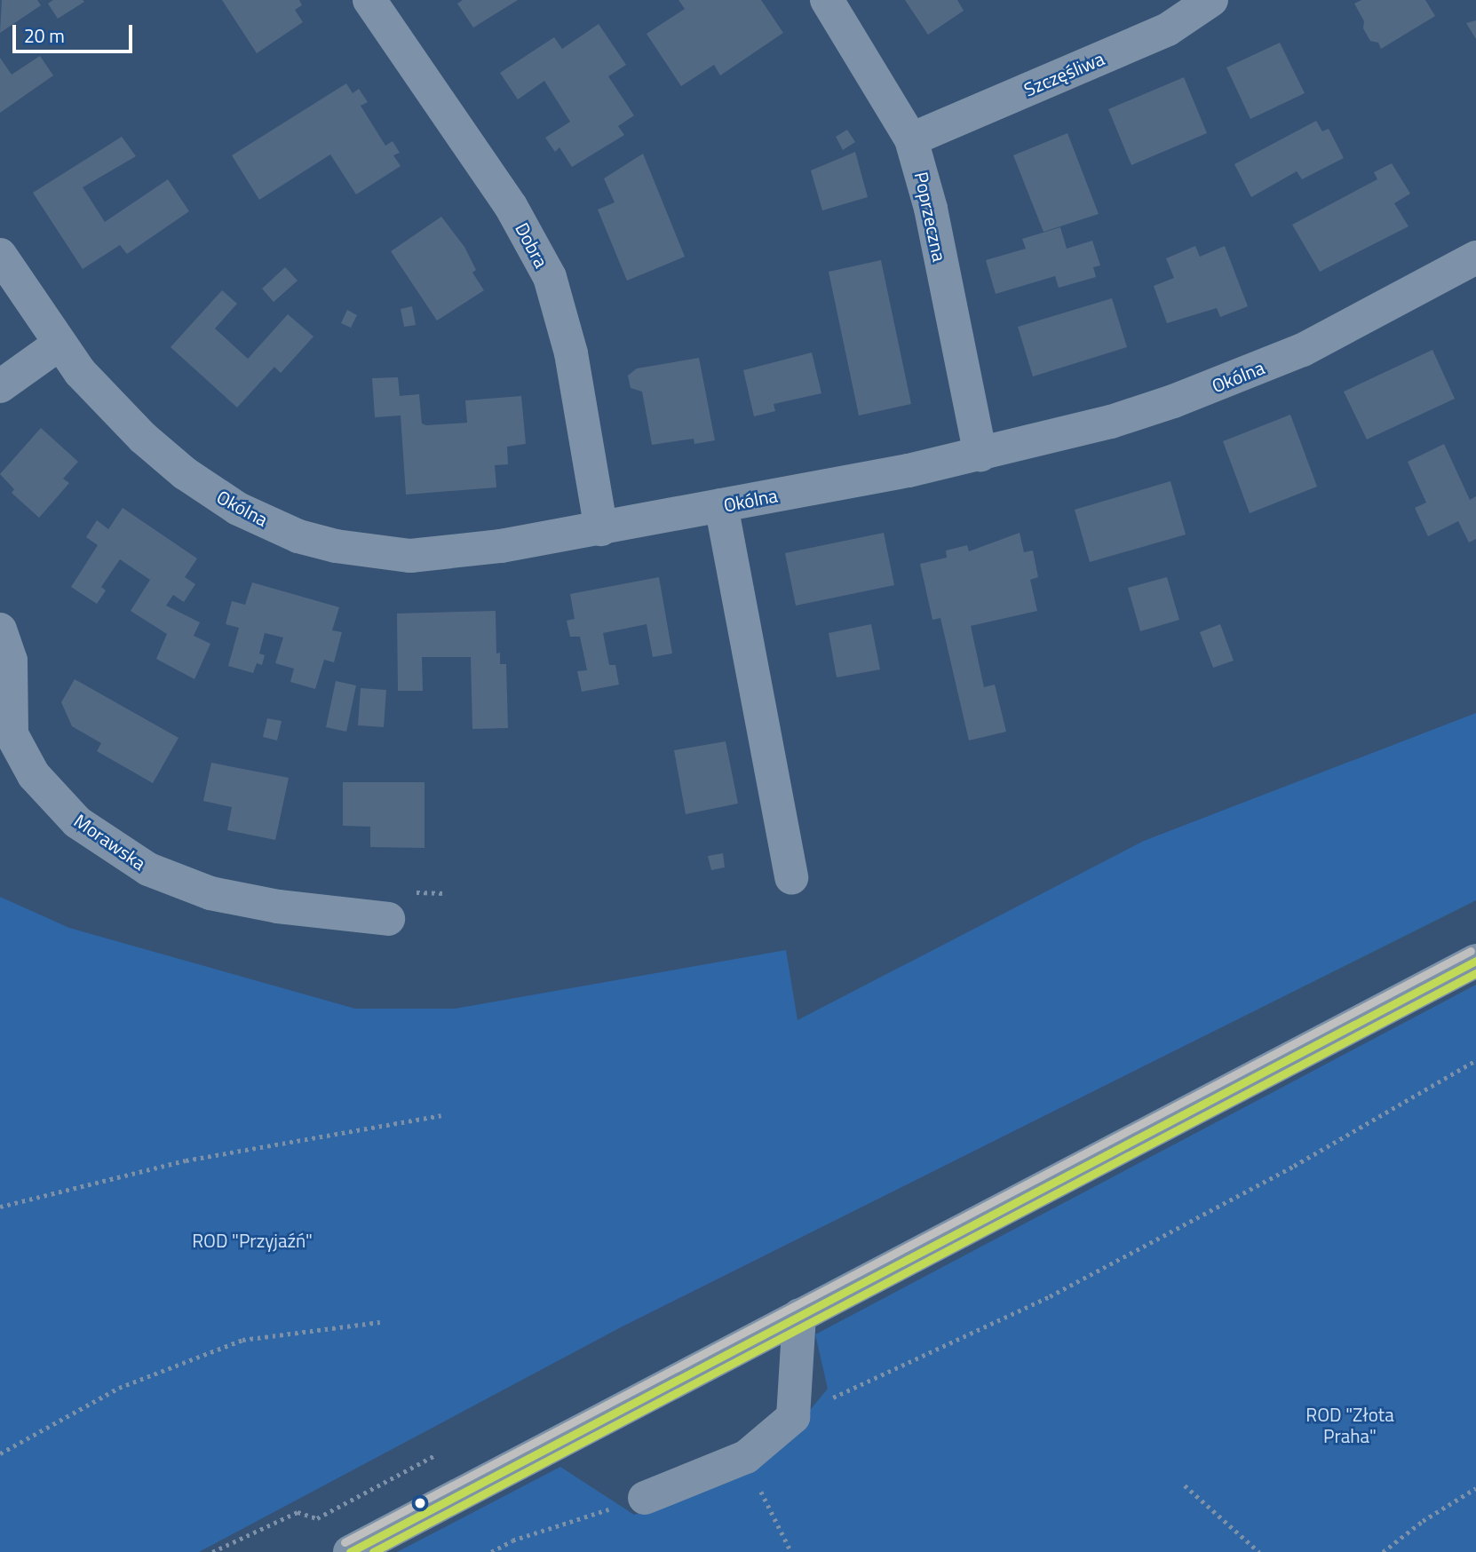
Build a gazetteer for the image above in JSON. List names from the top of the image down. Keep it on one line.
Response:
{"streets":{"street":["Szczęśliwa","Poprzeczna","Dobra","Okólna","Morawska"]},"crossings":[["Szczęśliwa","Poprzeczna"],["Poprzeczna","Okólna"],["Dobra","Okólna"]],"parks":["ROD \"Przyjaźń\"","ROD \"Złota Praha\""],"scale_bar":"20 m"}
